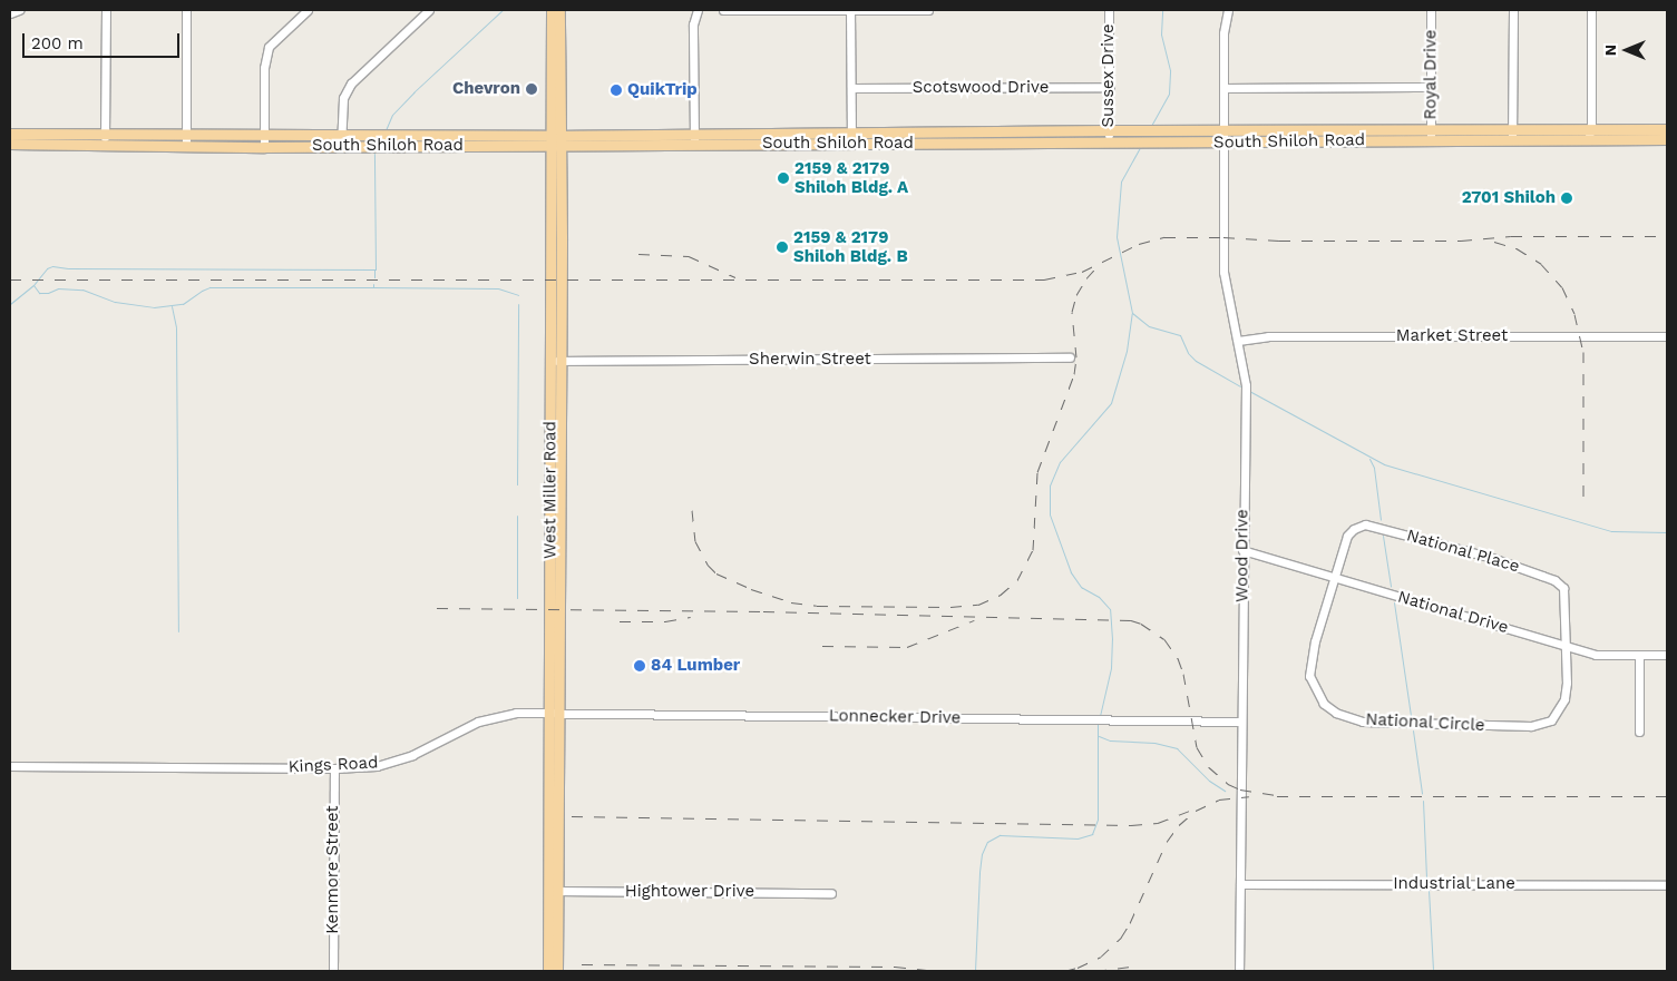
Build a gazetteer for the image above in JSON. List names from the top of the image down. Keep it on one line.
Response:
{"streets":{"main road":["South Shiloh Road","West Miller Road"],"street":["Royal Drive","Sussex Drive","Scotswood Drive","Market Street","Sherwin Street","National Place","Wood Drive","National Drive","Lonnecker Drive","National Circle","Kings Road","Kenmore Street","Industrial Lane","Hightower Drive"]},"crossings":[["Royal Drive","South Shiloh Road"],["Sussex Drive","Scotswood Drive"],["Sussex Drive","South Shiloh Road"],["South Shiloh Road","West Miller Road"],["South Shiloh Road","Wood Drive"],["Market Street","Wood Drive"],["Sherwin Street","West Miller Road"],["West Miller Road","Lonnecker Drive"],["West Miller Road","Kings Road"],["West Miller Road","Hightower Drive"],["National Place","National Drive"],["National Place","National Circle"],["Wood Drive","National Drive"],["Wood Drive","Lonnecker Drive"],["Wood Drive","Industrial Lane"],["National Drive","National Circle"],["Lonnecker Drive","Kings Road"],["Kings Road","Kenmore Street"]],"places":["Chevron","QuikTrip","2159 & 2179 Shiloh Bldg. A","2701 Shiloh","2159 & 2179 Shiloh Bldg. B","84 Lumber"],"scale_bar":"200 m","north":"left"}
